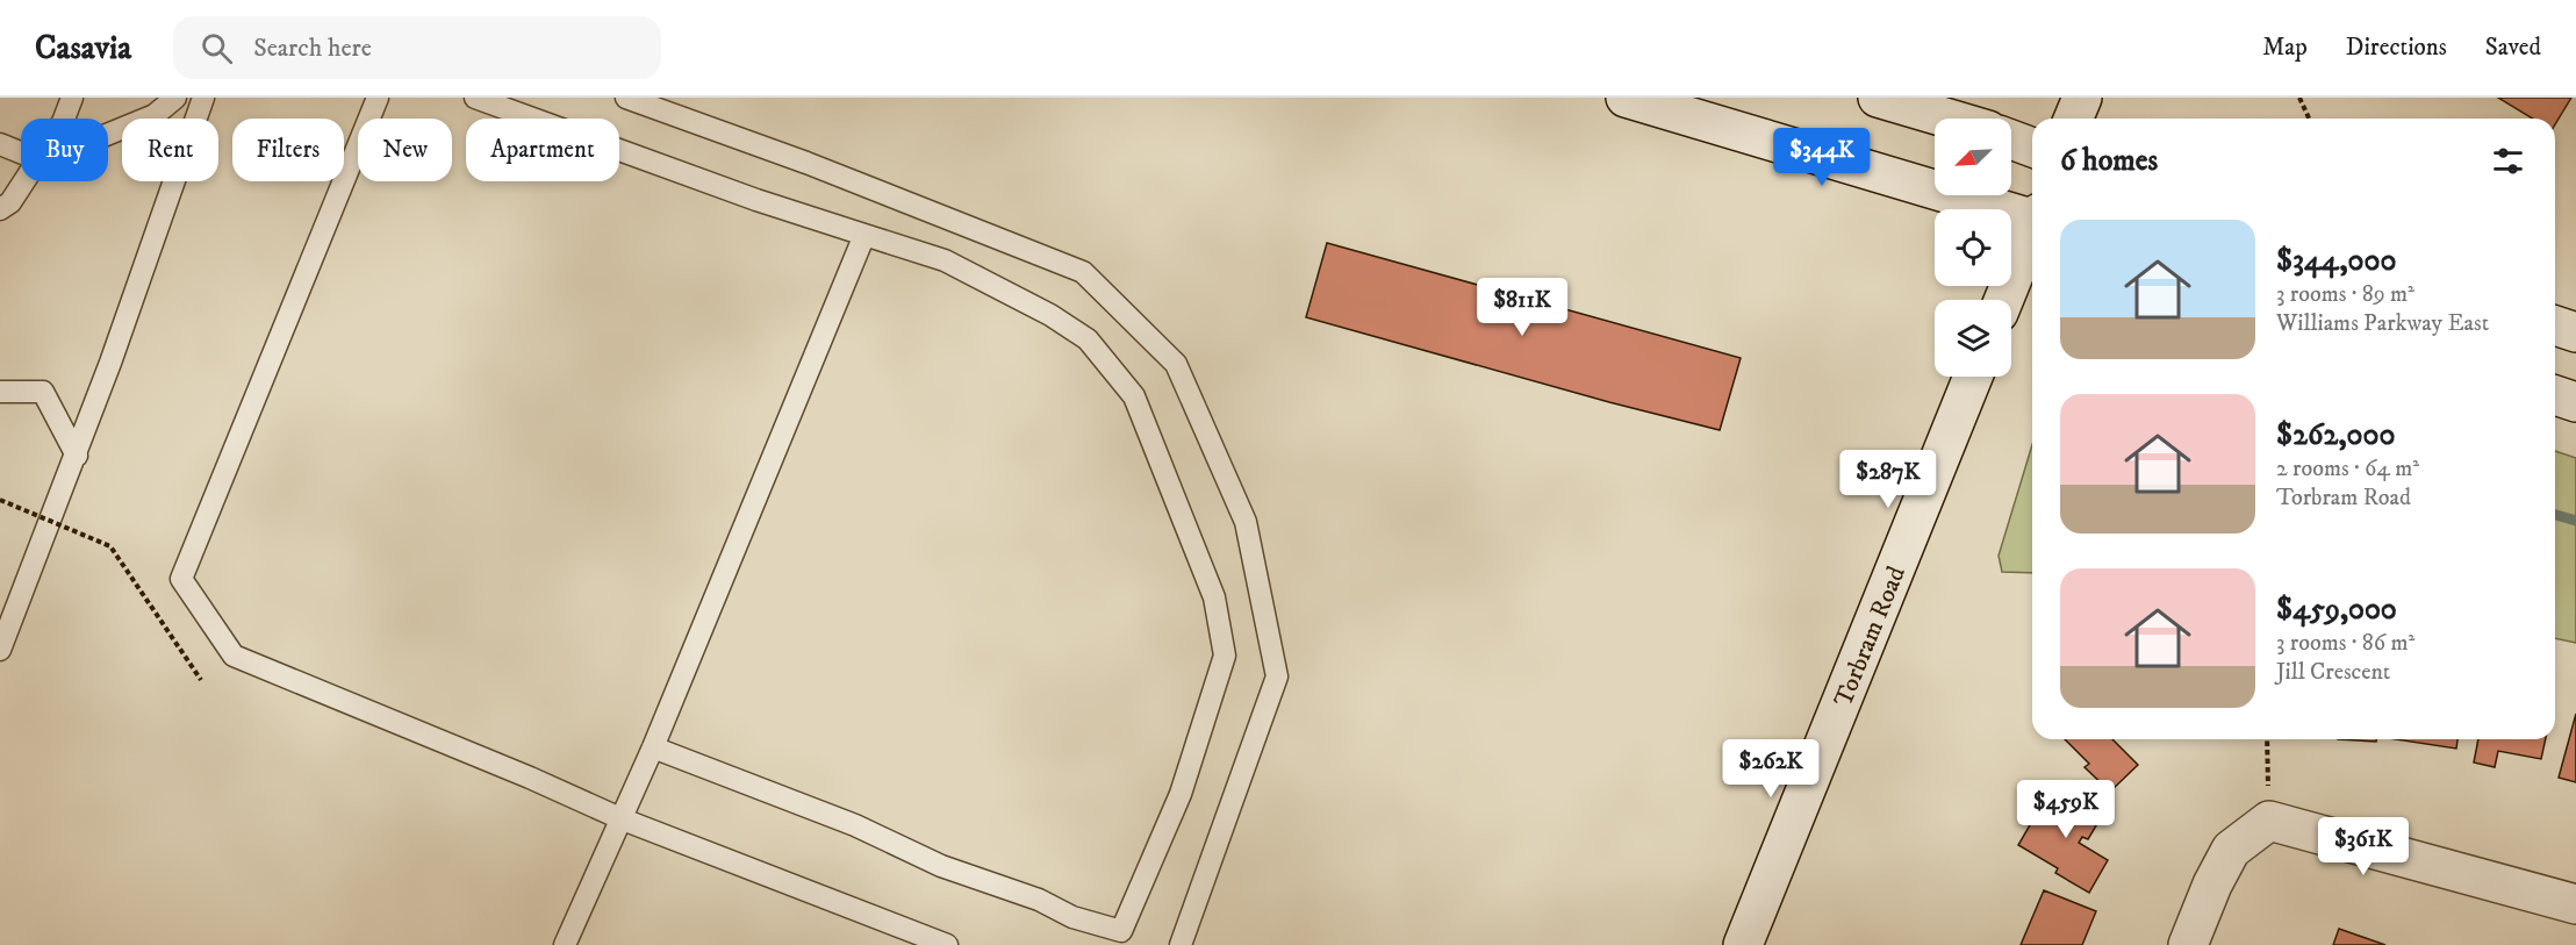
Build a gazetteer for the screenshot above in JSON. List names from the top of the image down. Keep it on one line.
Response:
{"streets":{"main road":["Torbram Road"]},"north":"bottom left","page":{"header":"Casavia","search":"Search here","nav":["Map","Directions","Saved"],"chip":["Buy","Rent","Filters","New","Apartment"],"heading":"6 homes","price":["$344K","$811K","$287K","$262K","$459K","$361K"],"list":[{"name":"$344,000","note":"3 rooms · 89 m² · Williams Parkway East"},{"name":"$262,000","note":"2 rooms · 64 m² · Torbram Road"},{"name":"$459,000","note":"3 rooms · 86 m² · Jill Crescent"}]}}
